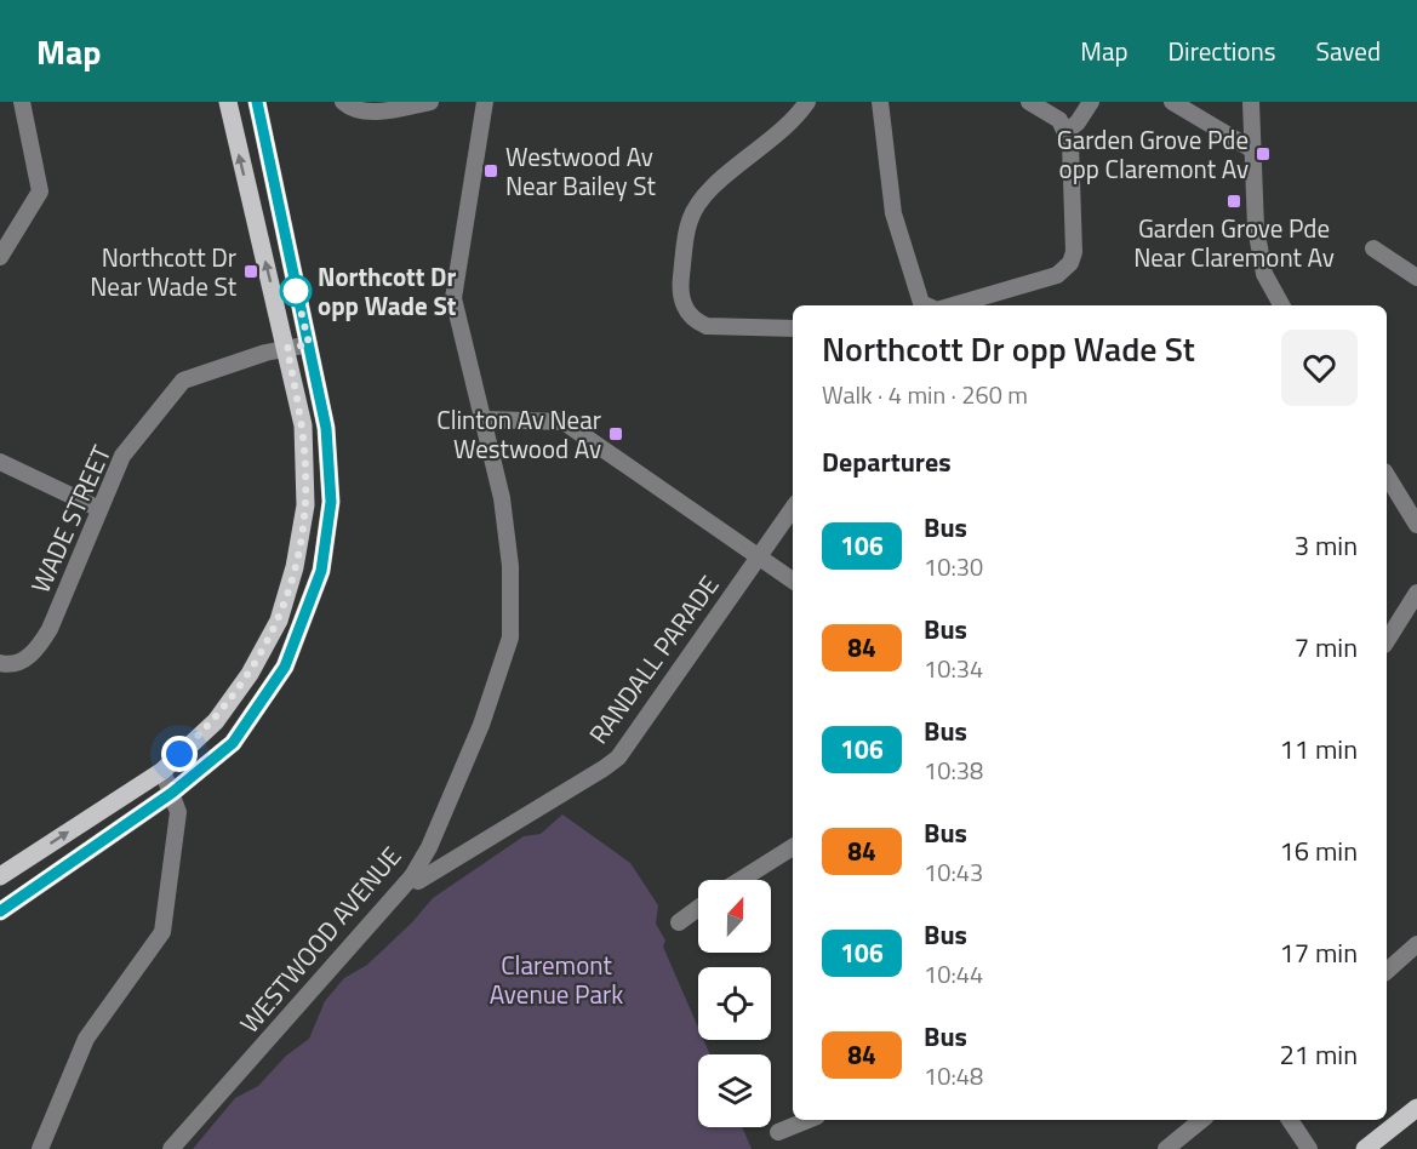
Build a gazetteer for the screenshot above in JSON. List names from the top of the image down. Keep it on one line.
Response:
{"streets":{"street":["WADE STREET","RANDALL PARADE","WESTWOOD AVENUE"]},"crossings":[["RANDALL PARADE","WESTWOOD AVENUE"]],"parks":["Claremont Avenue Park"],"places":{"transit":["Garden Grove Pde opp Claremont Av","Westwood Av Near Bailey St","Garden Grove Pde Near Claremont Av","Northcott Dr Near Wade St","Clinton Av Near Westwood Av"],"other":["Northcott Dr opp Wade St"]},"lines":["bus line 106"],"north":"top","page":{"header":"Map","nav":["Map","Directions","Saved"],"heading":[["Northcott Dr opp Wade St","Walk · 4 min · 260 m"],"Departures"],"list":[{"mark":"106","name":"Bus","note":"10:30","value":"3 min"},{"mark":"84","name":"Bus","note":"10:34","value":"7 min"},{"mark":"106","name":"Bus","note":"10:38","value":"11 min"},{"mark":"84","name":"Bus","note":"10:43","value":"16 min"},{"mark":"106","name":"Bus","note":"10:44","value":"17 min"},{"mark":"84","name":"Bus","note":"10:48","value":"21 min"}]}}
